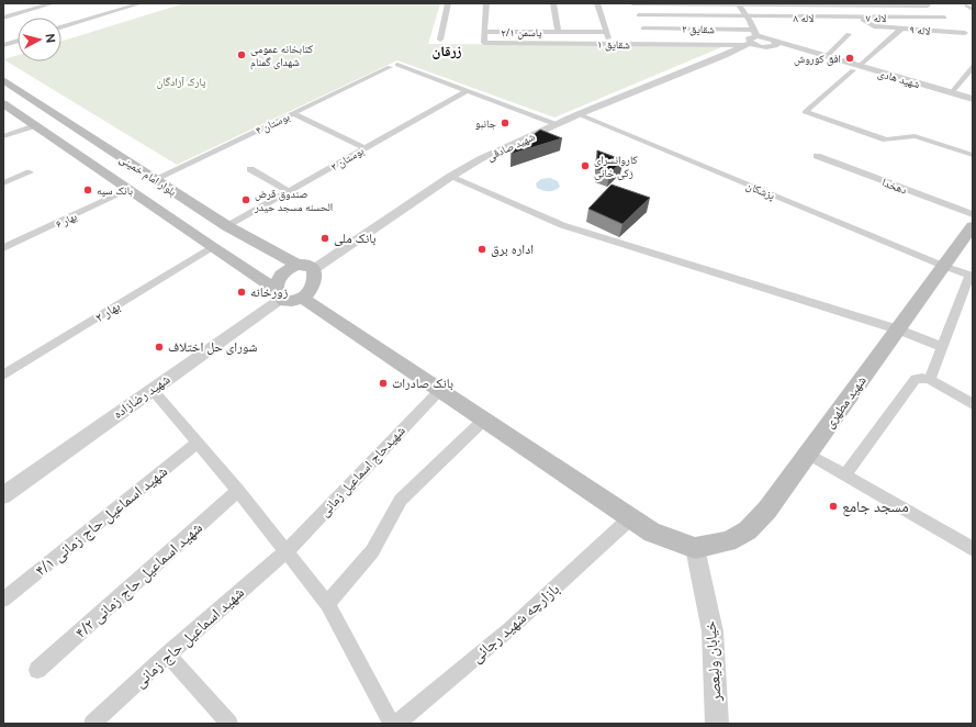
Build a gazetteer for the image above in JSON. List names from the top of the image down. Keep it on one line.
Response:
{"streets":{"main road":["بلوار امام خمینی","شهید مطهری"],"street":["لاله ۸","لاله ۷","شقایق ۲","لاله ۹","یاسمن ۲/۱","شقایق ۱","شهید هادی","بوستان ۴","شهید صادقی","بوستان ۲","دهخدا","پزشکان","بهار ۶","بهار ۲","شهید رضازاده","شهیدحاج اسماعیل زمانی","شهید اسماعیل حاج زمانی ۴/۱","شهید اسماعیل حاج زمانی ۴/۲","بازارچه شهید رجائی","شهید اسماعیل حاج زمانی","خیابان ولیعصر"]},"crossings":[["لاله ۸","لاله ۷"],["لاله ۸","لاله ۹"],["لاله ۷","لاله ۹"],["شقایق ۲","شقایق ۱"],["یاسمن ۲/۱","شقایق ۱"],["بوستان ۴","بوستان ۲"],["بوستان ۴","بلوار امام خمینی"],["شهید صادقی","بلوار امام خمینی"],["شهید صادقی","پزشکان"],["شهید صادقی","شهید رضازاده"],["بوستان ۲","بلوار امام خمینی"],["بلوار امام خمینی","بهار ۶"],["بلوار امام خمینی","بهار ۲"],["بلوار امام خمینی","شهید رضازاده"],["پزشکان","شهید مطهری"],["شهید مطهری","خیابان ولیعصر"],["شهیدحاج اسماعیل زمانی","شهید اسماعیل حاج زمانی"]],"districts":["زرقان"],"parks":["پارک آزادگان"],"places":["کتابخانه عمومی شهدای گمنام","افق کوروش","جانبو","کاروانسرای زکی خانی","بانک سپه","صندوق قرض الحسنه مسجد حیدر","بانک ملی","اداره برق","زورخانه","شورای حل اختلاف","بانک صادرات","مسجد جامع"],"north":"right"}
